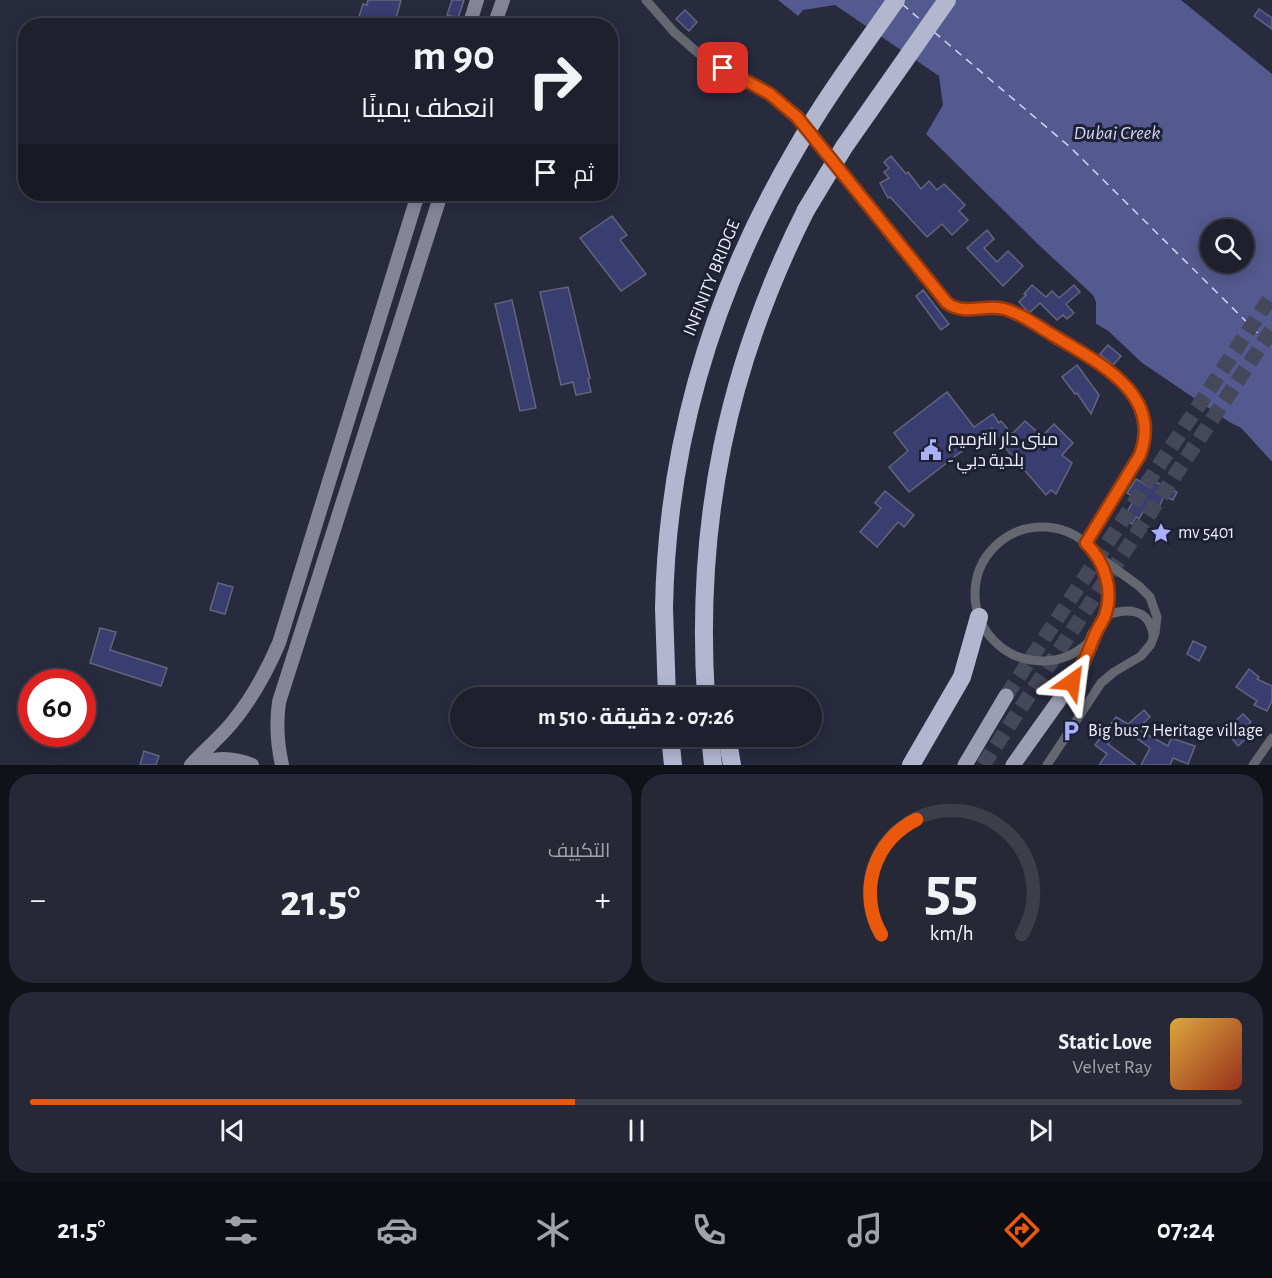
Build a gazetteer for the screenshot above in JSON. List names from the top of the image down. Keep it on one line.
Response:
{"streets":{"highway":["INFINITY BRIDGE"]},"water":["Dubai Creek"],"places":{"public building":["مبنى دار الترميم - بلدية دبي"],"place":["mv 5401"],"parking":["Big bus 7 Heritage village"]},"page":{"turn":["90 m","انعطف يمينًا"],"then":"ثم","limit":"60","trip":"07:26 · 2 دقيقة · 510 m","tile":"التكييف","heat":["−","21.5°","+"],"song":["Static Love","Velvet Ray"],"tabs":["07:24","21.5°"],"gauge":["55","km/h"]}}
